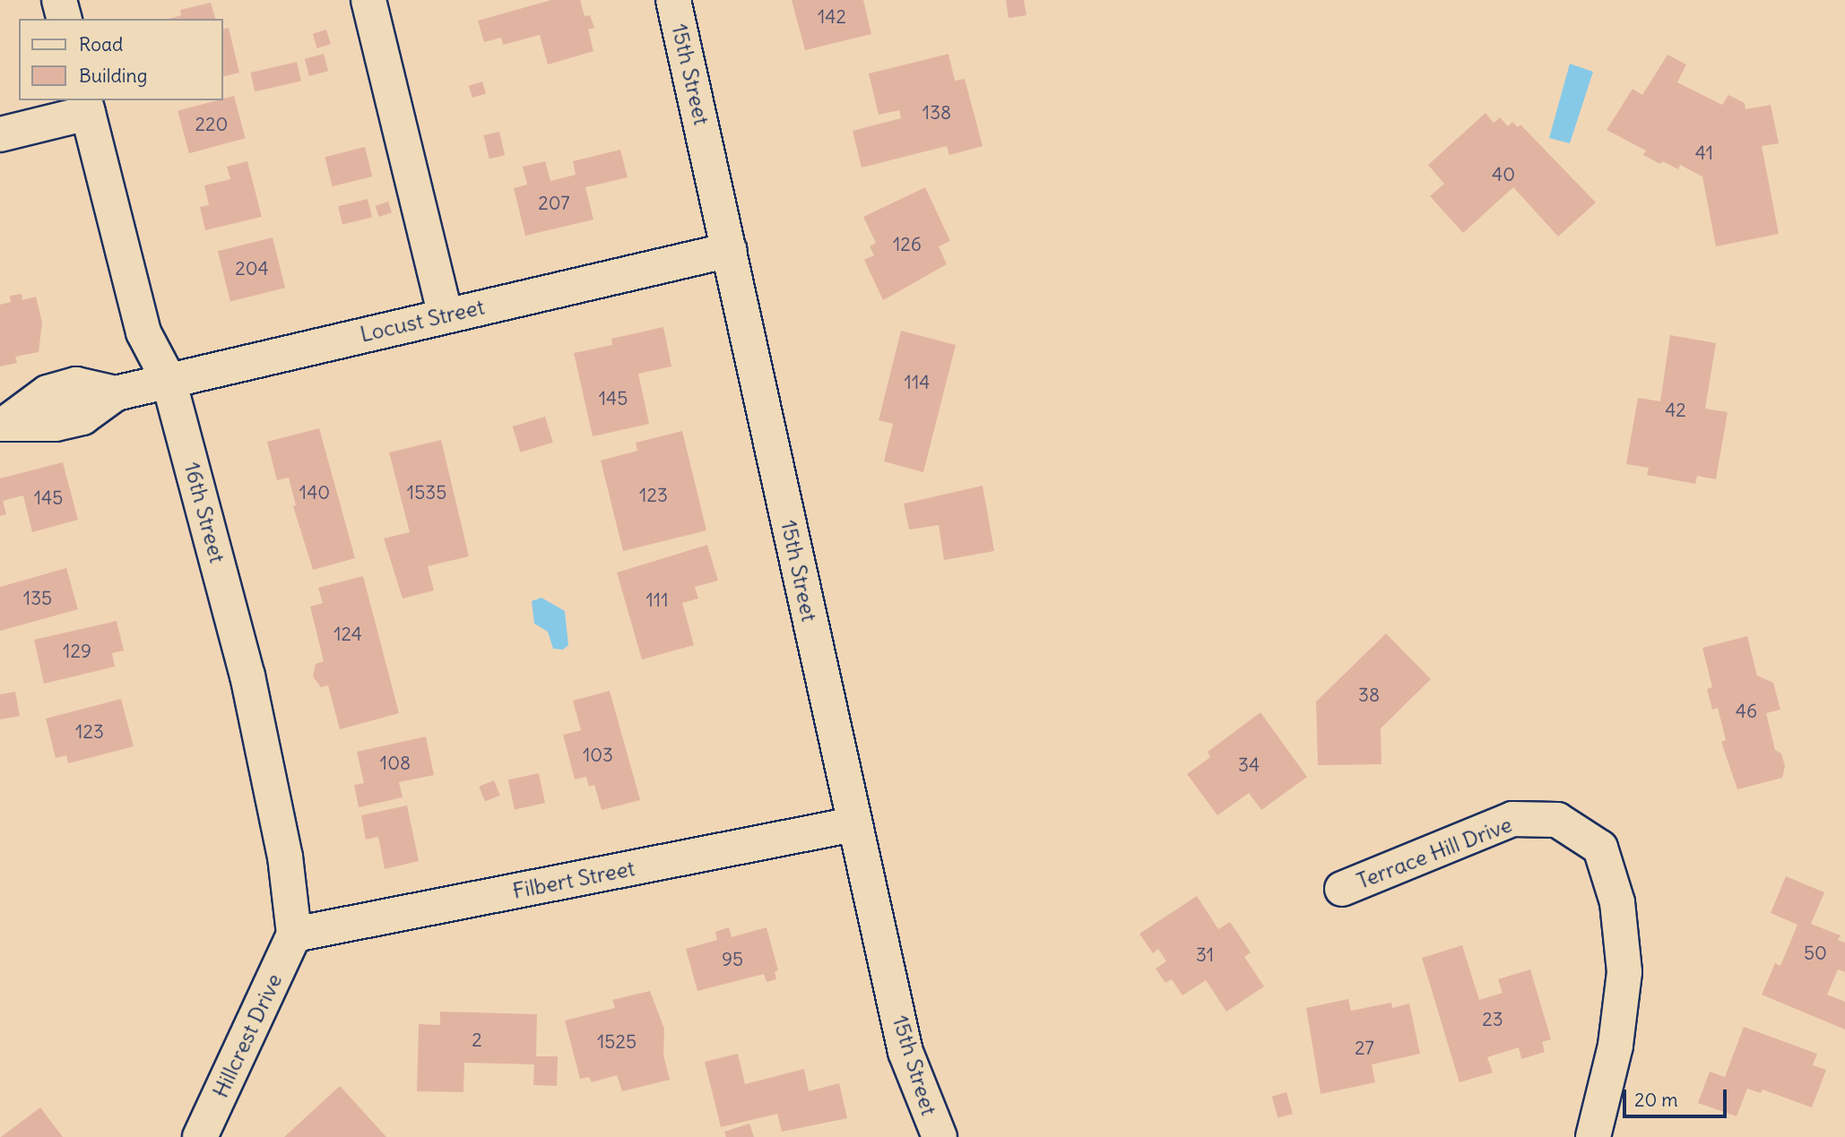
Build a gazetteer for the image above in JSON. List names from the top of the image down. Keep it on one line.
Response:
{"streets":{"street":["15th Street","Locust Street","16th Street","Terrace Hill Drive","Filbert Street","Hillcrest Drive"]},"crossings":[["15th Street","Locust Street"],["15th Street","Filbert Street"],["Locust Street","16th Street"],["16th Street","Filbert Street"],["16th Street","Hillcrest Drive"],["Filbert Street","Hillcrest Drive"]],"house_numbers":["142","138","220","41","40","207","126","204","114","145","42","140","1535","123","145","135","111","124","129","38","46","123","103","108","34","50","31","95","23","2","1525","27"],"legend":["Road","Building"],"scale_bar":"20 m"}
